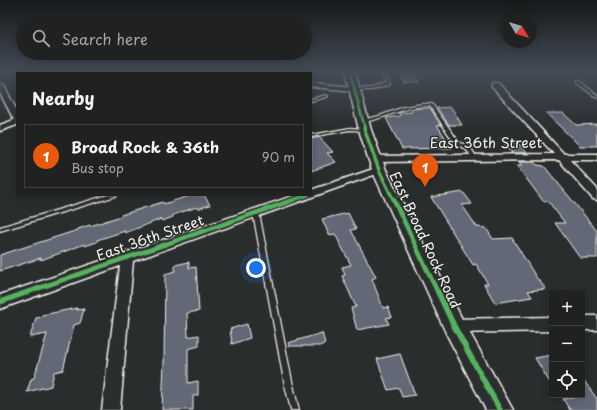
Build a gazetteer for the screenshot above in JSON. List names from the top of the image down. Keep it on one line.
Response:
{"streets":{"main road":["East Broad Rock Road"],"street":["East 36th Street"]},"crossings":[["East 36th Street","East Broad Rock Road"]],"north":"bottom right","page":{"search":"Search here","heading":"Nearby","list":[{"mark":"1","name":"Broad Rock & 36th","note":"Bus stop","value":"90 m"}],"pins":"1","map_buttons":["+","−"]}}
